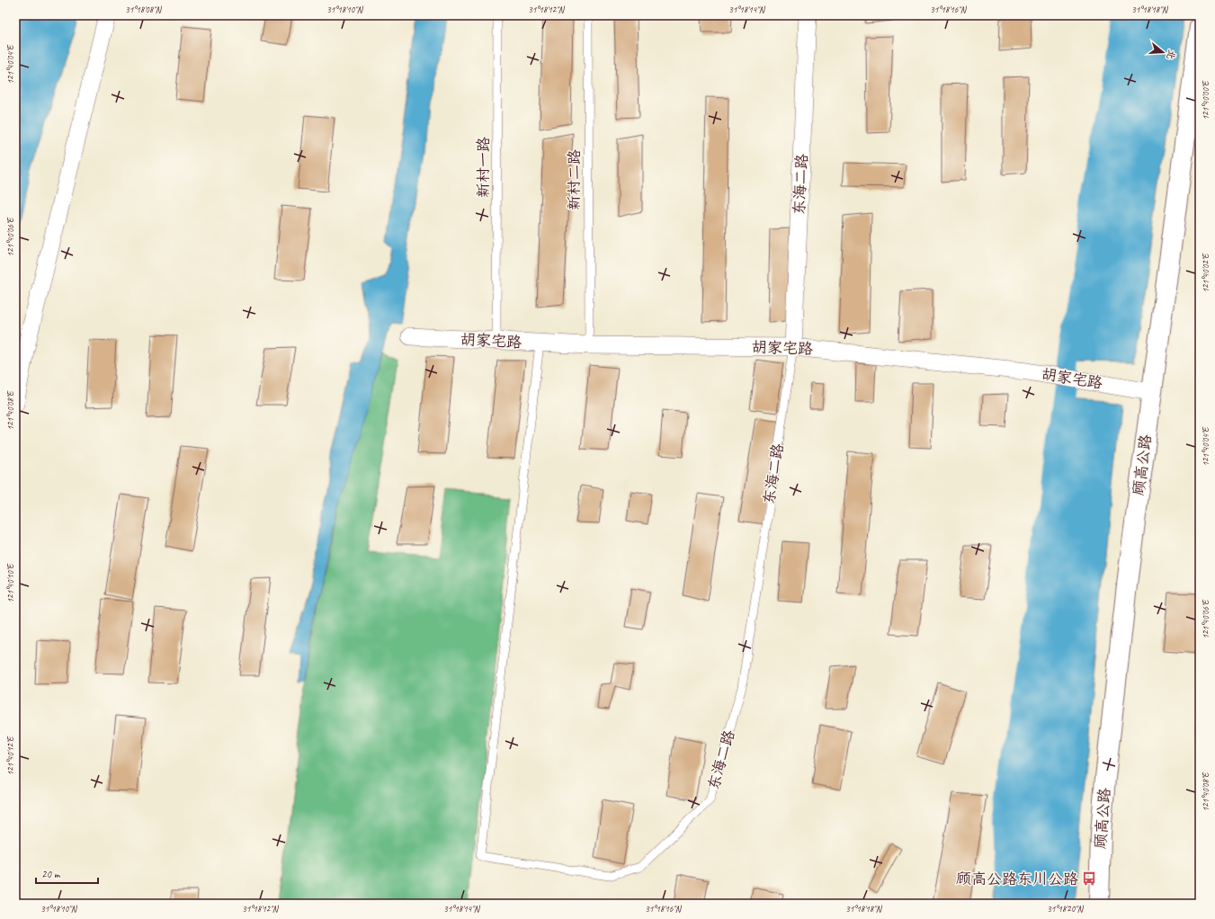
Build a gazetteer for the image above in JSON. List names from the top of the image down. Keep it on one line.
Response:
{"streets":{"street":["东海二路","胡家宅路","顾高公路"],"lane":["新村一路","新村二路"]},"crossings":[["新村一路","胡家宅路"],["新村二路","胡家宅路"],["东海二路","胡家宅路"],["胡家宅路","顾高公路"]],"places":{"bus stop":["顾高公路东川公路"]},"scale_bar":"20 m","north":"right","coordinates":["31°18'08\"N","31°18'10\"N","31°18'12\"N","31°18'14\"N","31°18'16\"N","31°18'18\"N","121°40'04\"E","121°40'00\"E","121°40'06\"E","121°40'02\"E","121°40'08\"E","121°40'10\"E","121°40'12\"E","31°18'20\"N"]}
